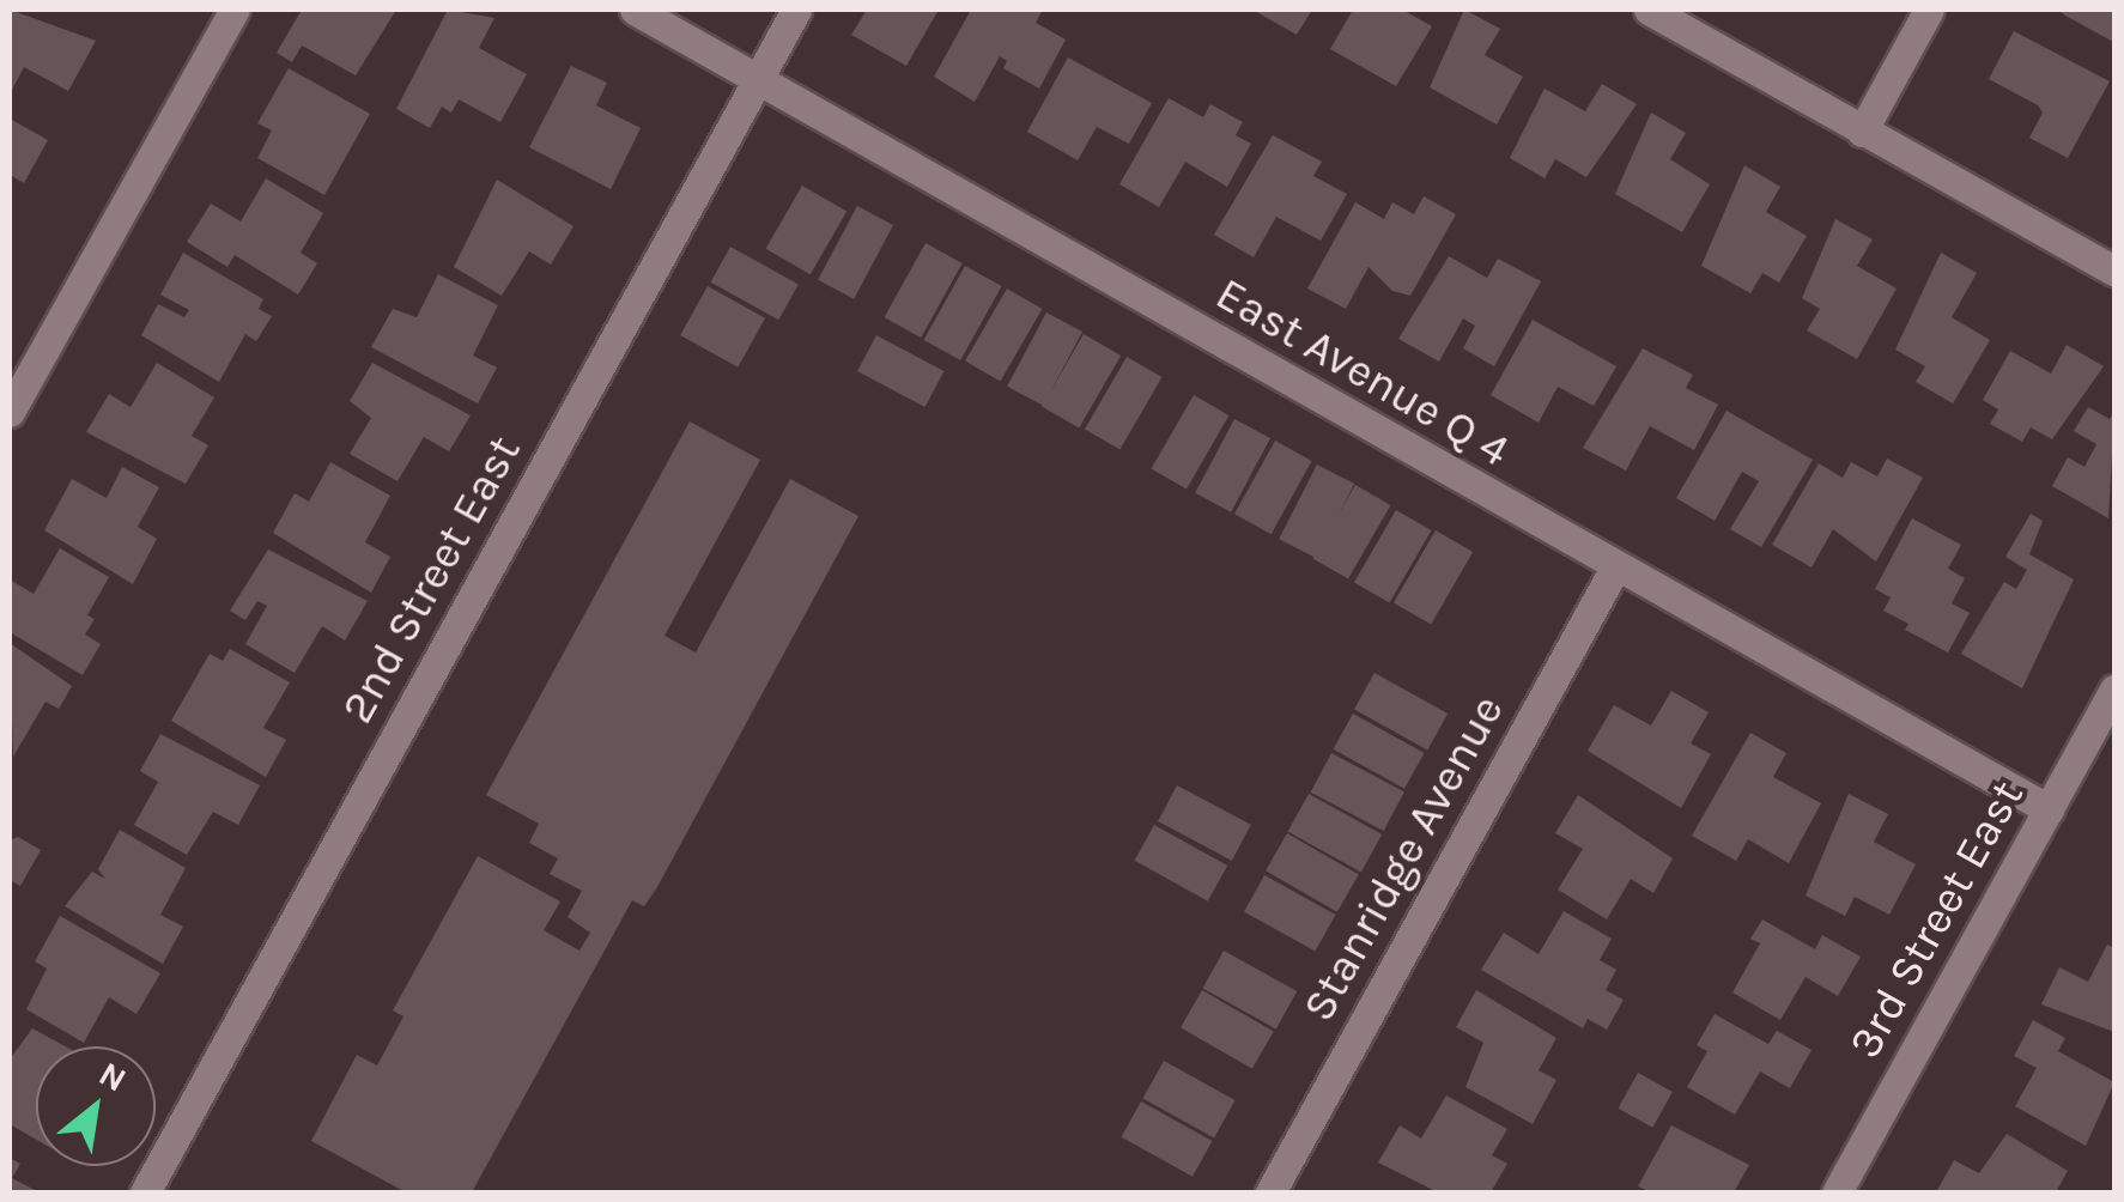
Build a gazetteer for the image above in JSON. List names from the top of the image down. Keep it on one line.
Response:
{"streets":{"street":["East Avenue Q 4","2nd Street East","Stanridge Avenue","3rd Street East"]},"crossings":[["East Avenue Q 4","2nd Street East"],["East Avenue Q 4","Stanridge Avenue"],["East Avenue Q 4","3rd Street East"]],"north":"top right"}
